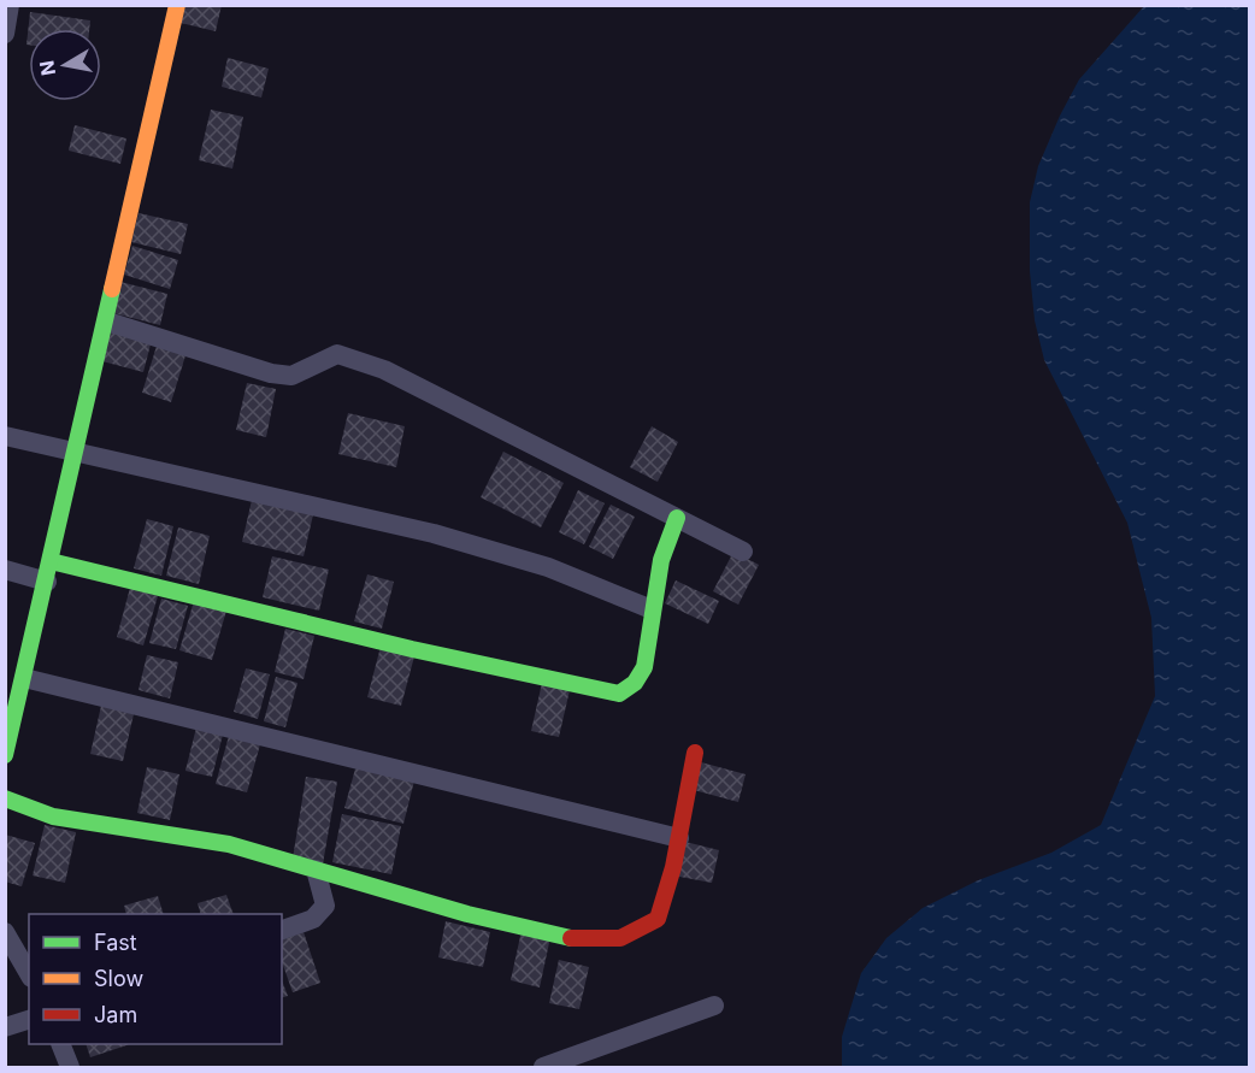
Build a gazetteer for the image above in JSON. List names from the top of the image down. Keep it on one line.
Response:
{"legend":["Fast","Slow","Jam"],"north":"left"}
